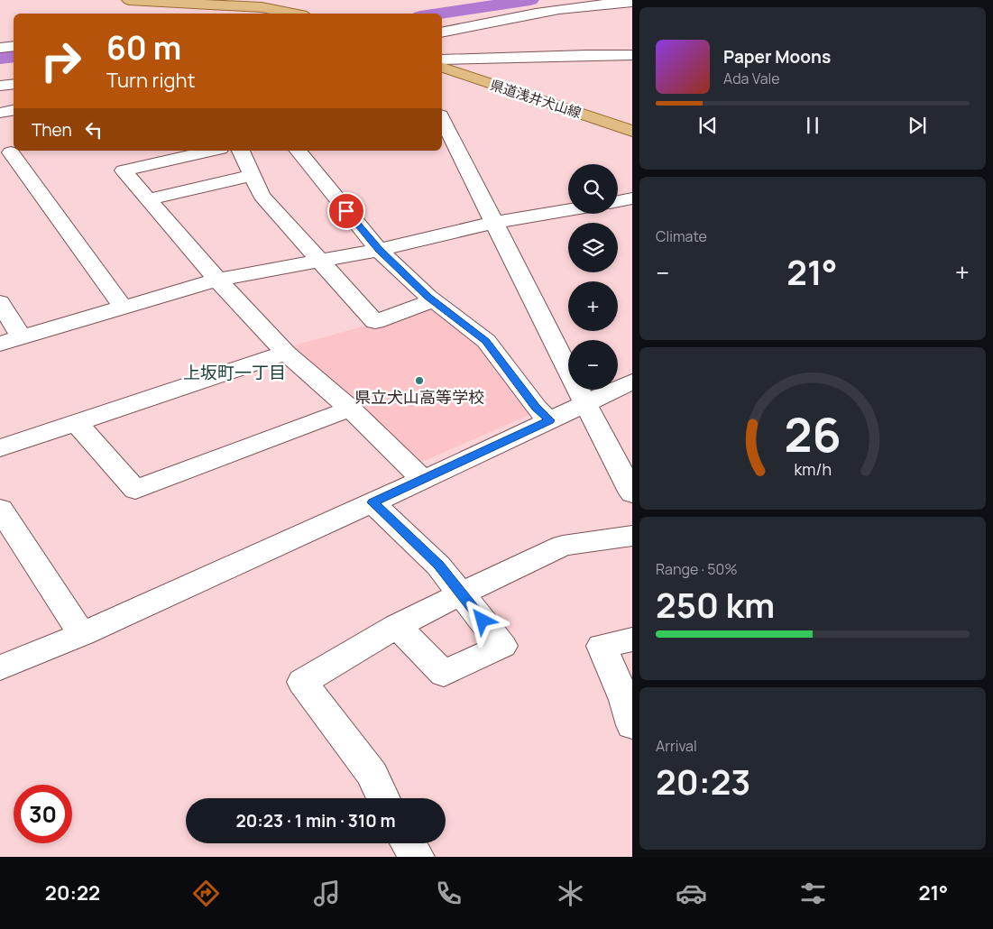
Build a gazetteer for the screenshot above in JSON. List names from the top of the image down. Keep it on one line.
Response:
{"streets":{"main road":["県道浅井犬山線"]},"districts":["上坂町一丁目"],"places":["県立犬山高等学校"],"page":{"turn":["60 m","Turn right"],"song":["Paper Moons","Ada Vale"],"then":"Then","map_buttons":["+","−"],"tile":["Climate",["Range · 50%","250 km"],["Arrival","20:23"]],"heat":["−","21°","+"],"limit":"30","trip":"20:23 · 1 min · 310 m","tabs":["20:22","21°"],"gauge":["26","km/h"]}}
